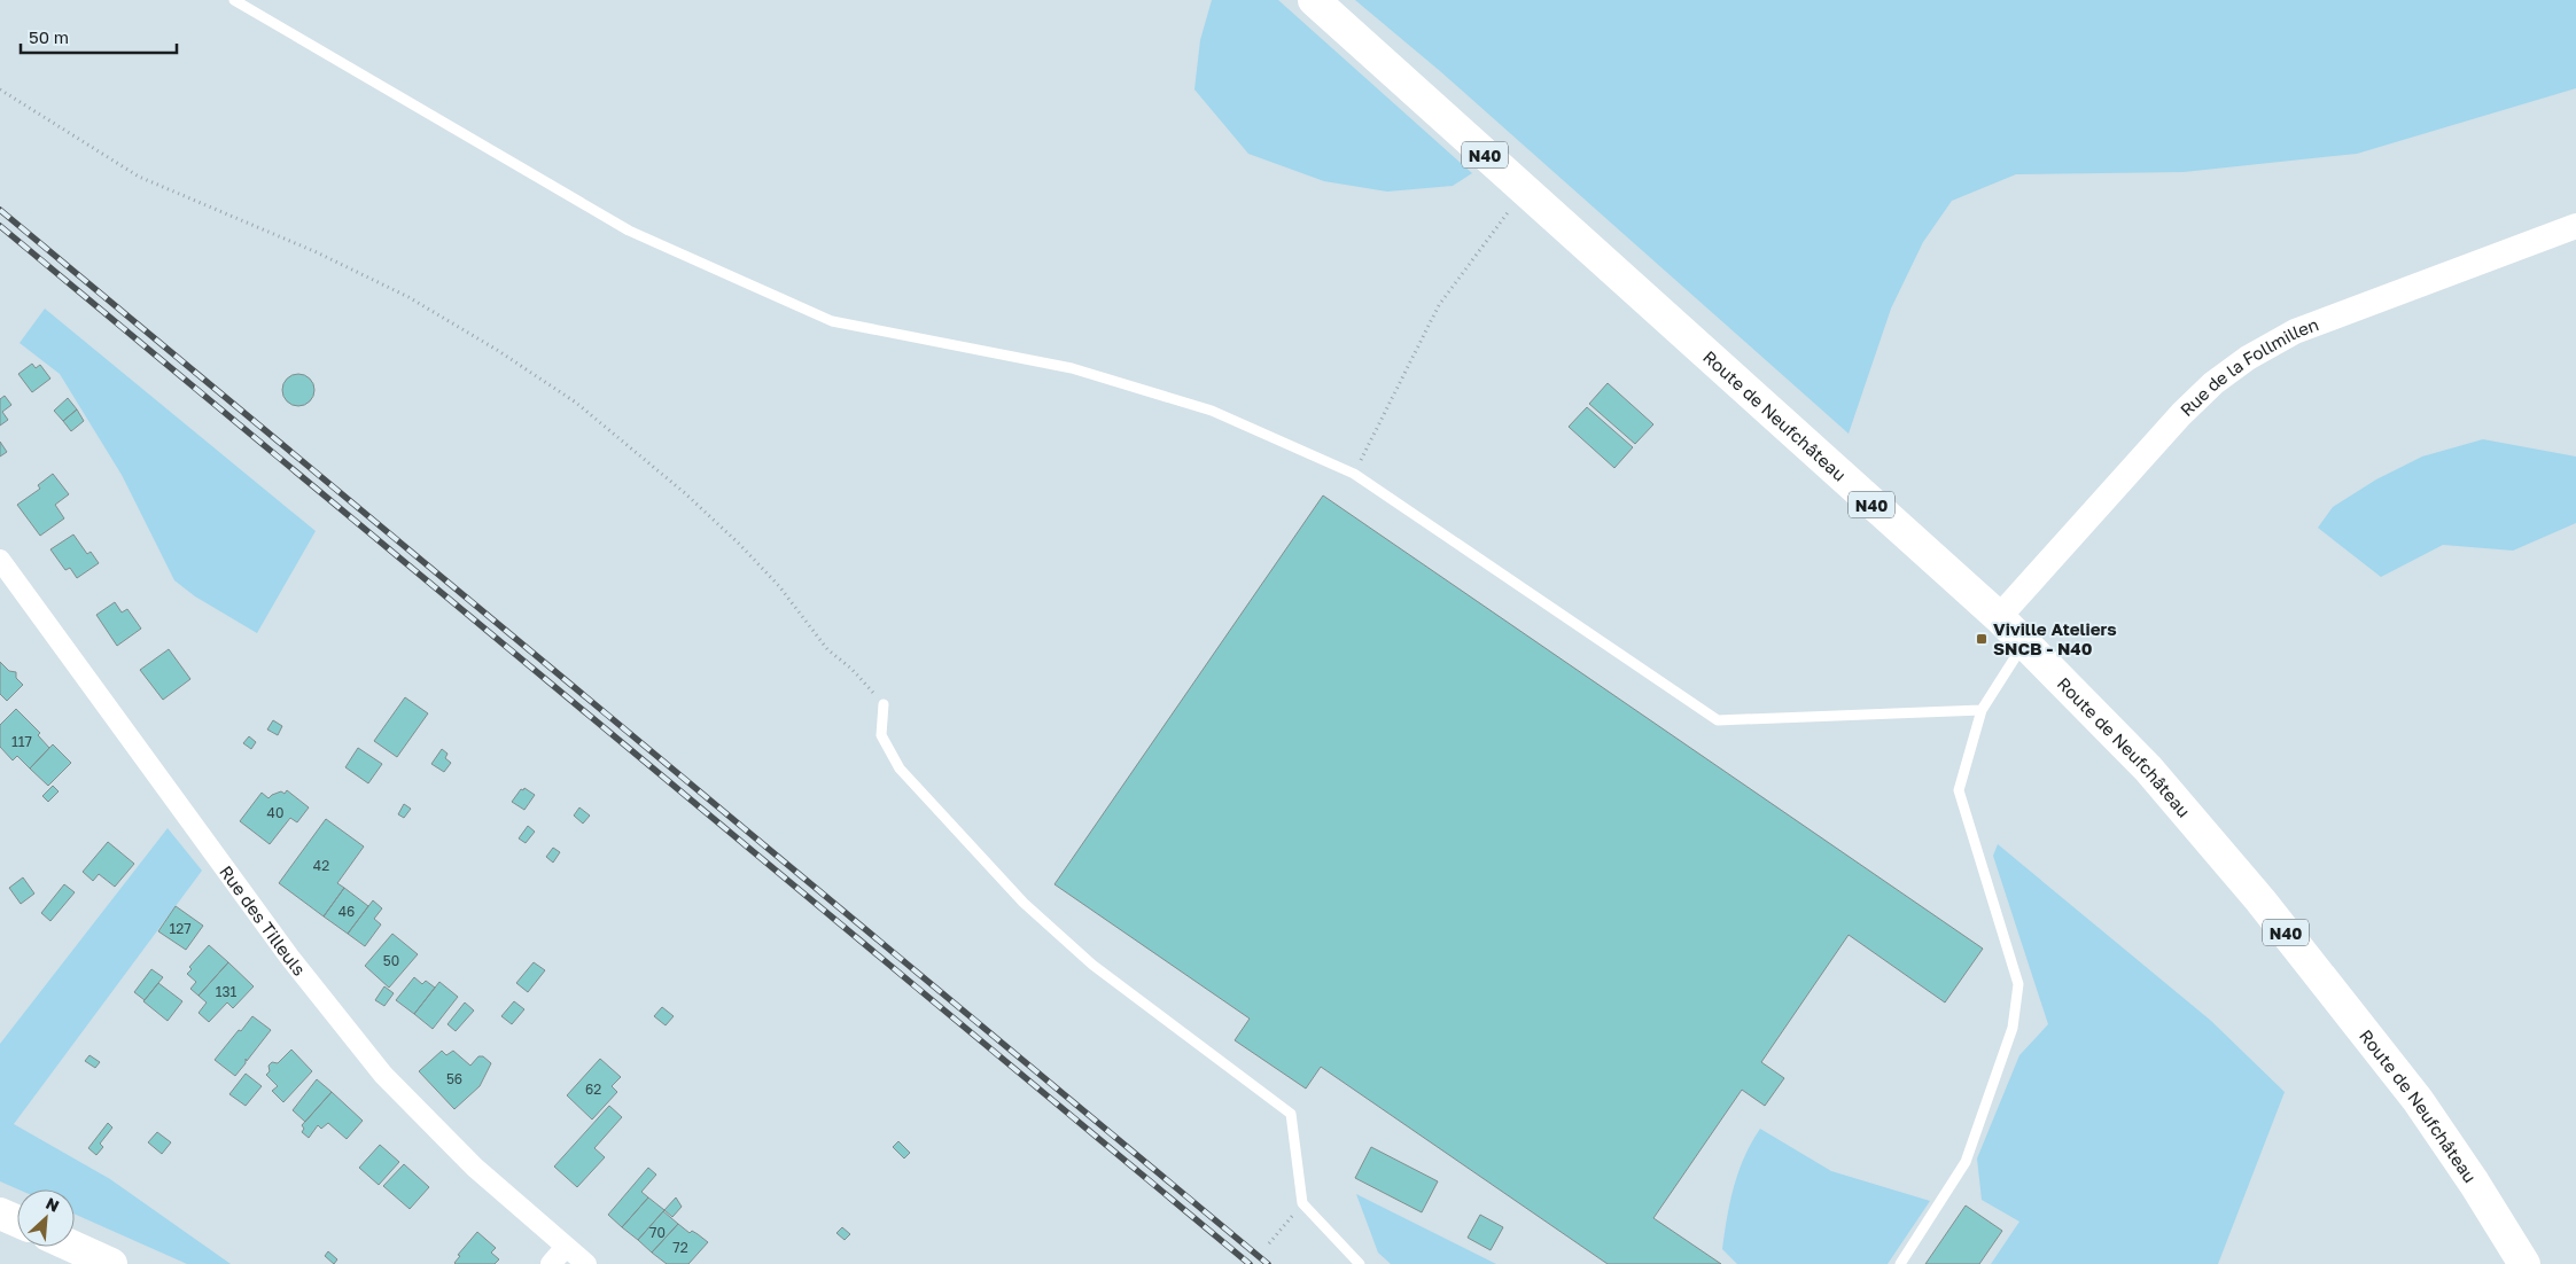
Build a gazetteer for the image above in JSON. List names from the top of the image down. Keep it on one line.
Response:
{"streets":{"main road":["N40","Route de Neufchâteau"],"street":["Rue de la Follmillen","Rue des Tilleuls"]},"crossings":[["Rue de la Follmillen","Route de Neufchâteau"]],"places":{"transit":["Viville Ateliers SNCB - N40"]},"house_numbers":["117","40","42","46","127","50","131","56","62","70","72"],"scale_bar":"50 m","north":"top right"}
